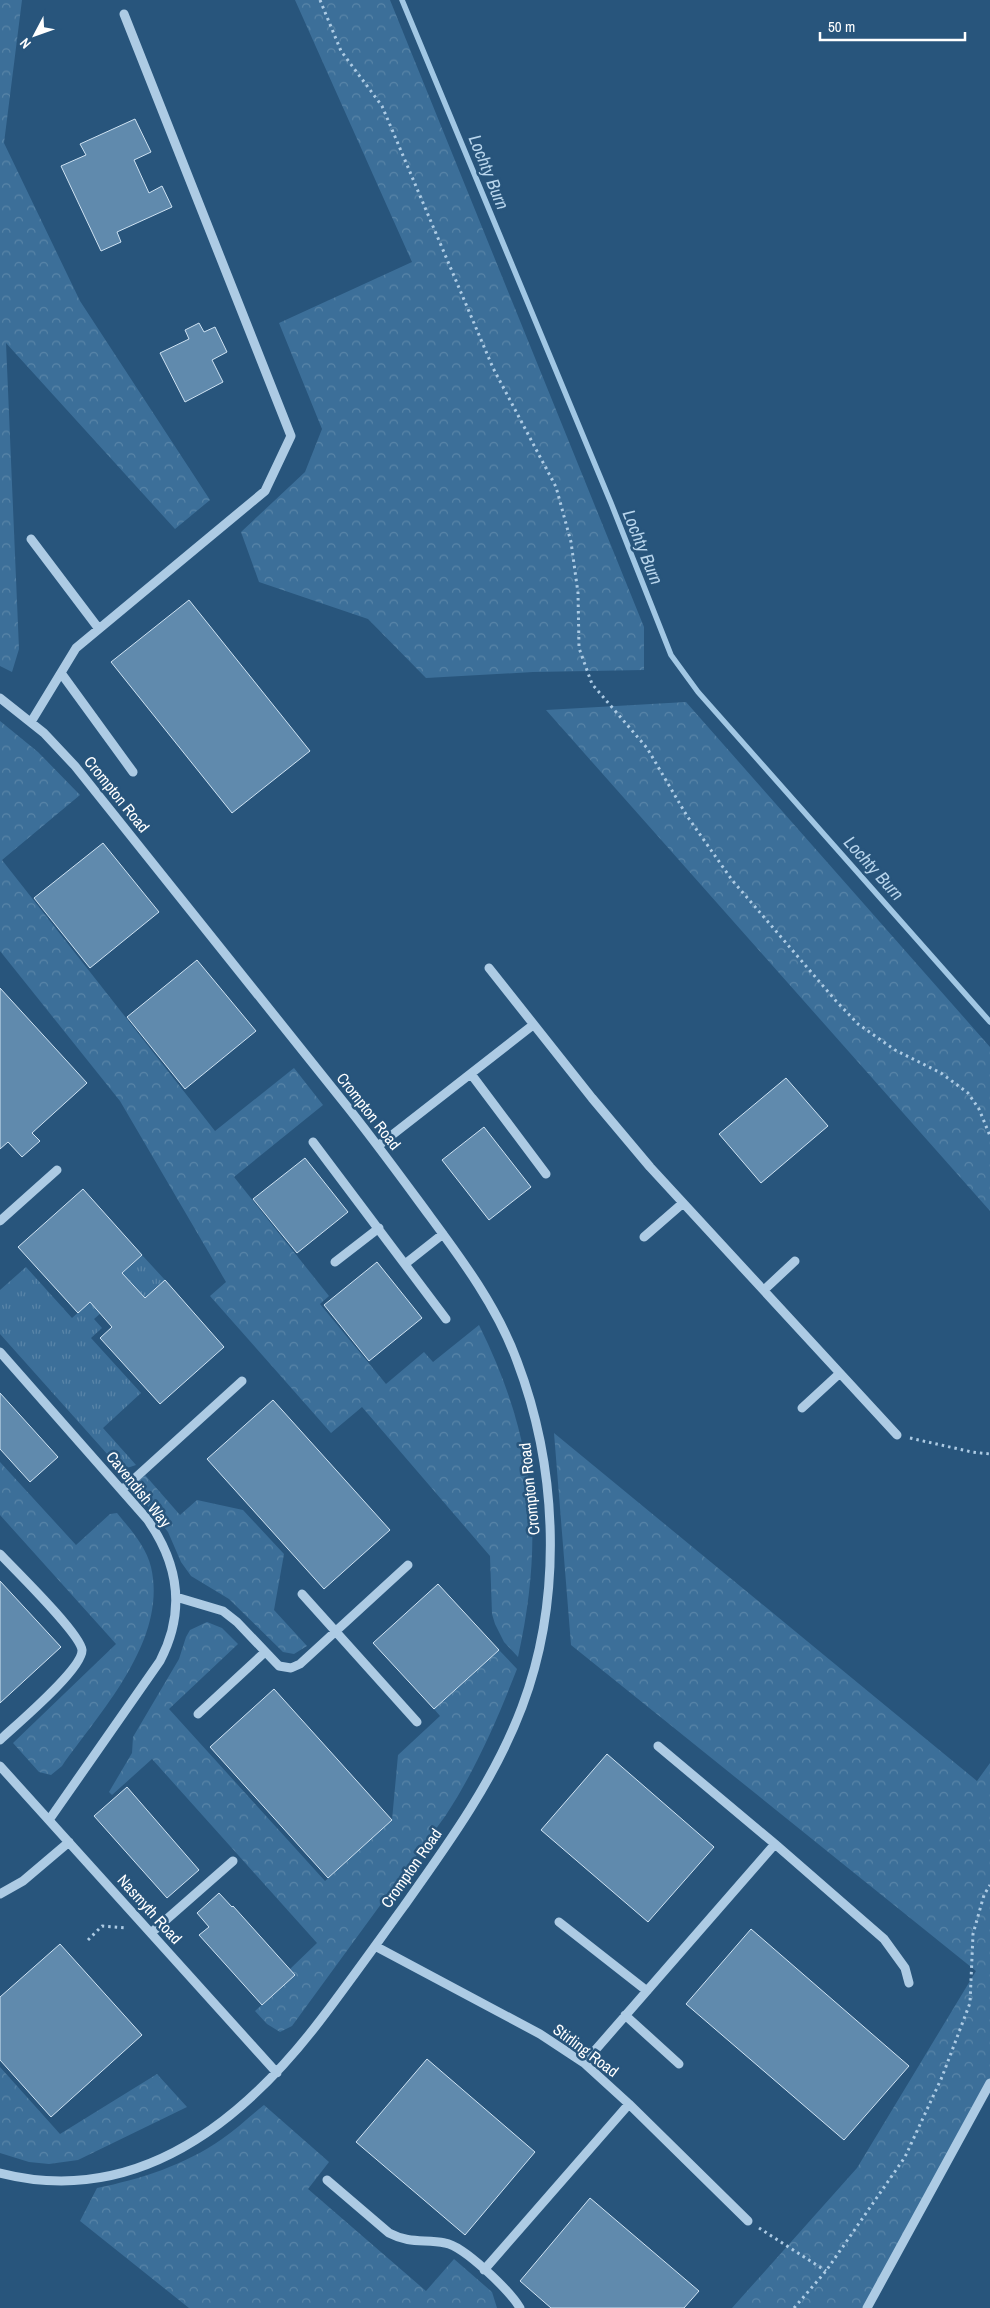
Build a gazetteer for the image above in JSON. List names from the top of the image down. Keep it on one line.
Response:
{"streets":{"street":["Crompton Road","Cavendish Way","Nasmyth Road","Stirling Road"]},"crossings":[["Crompton Road","Nasmyth Road"],["Crompton Road","Stirling Road"],["Cavendish Way","Nasmyth Road"]],"water":["Lochty Burn"],"scale_bar":"50 m","north":"bottom left"}
